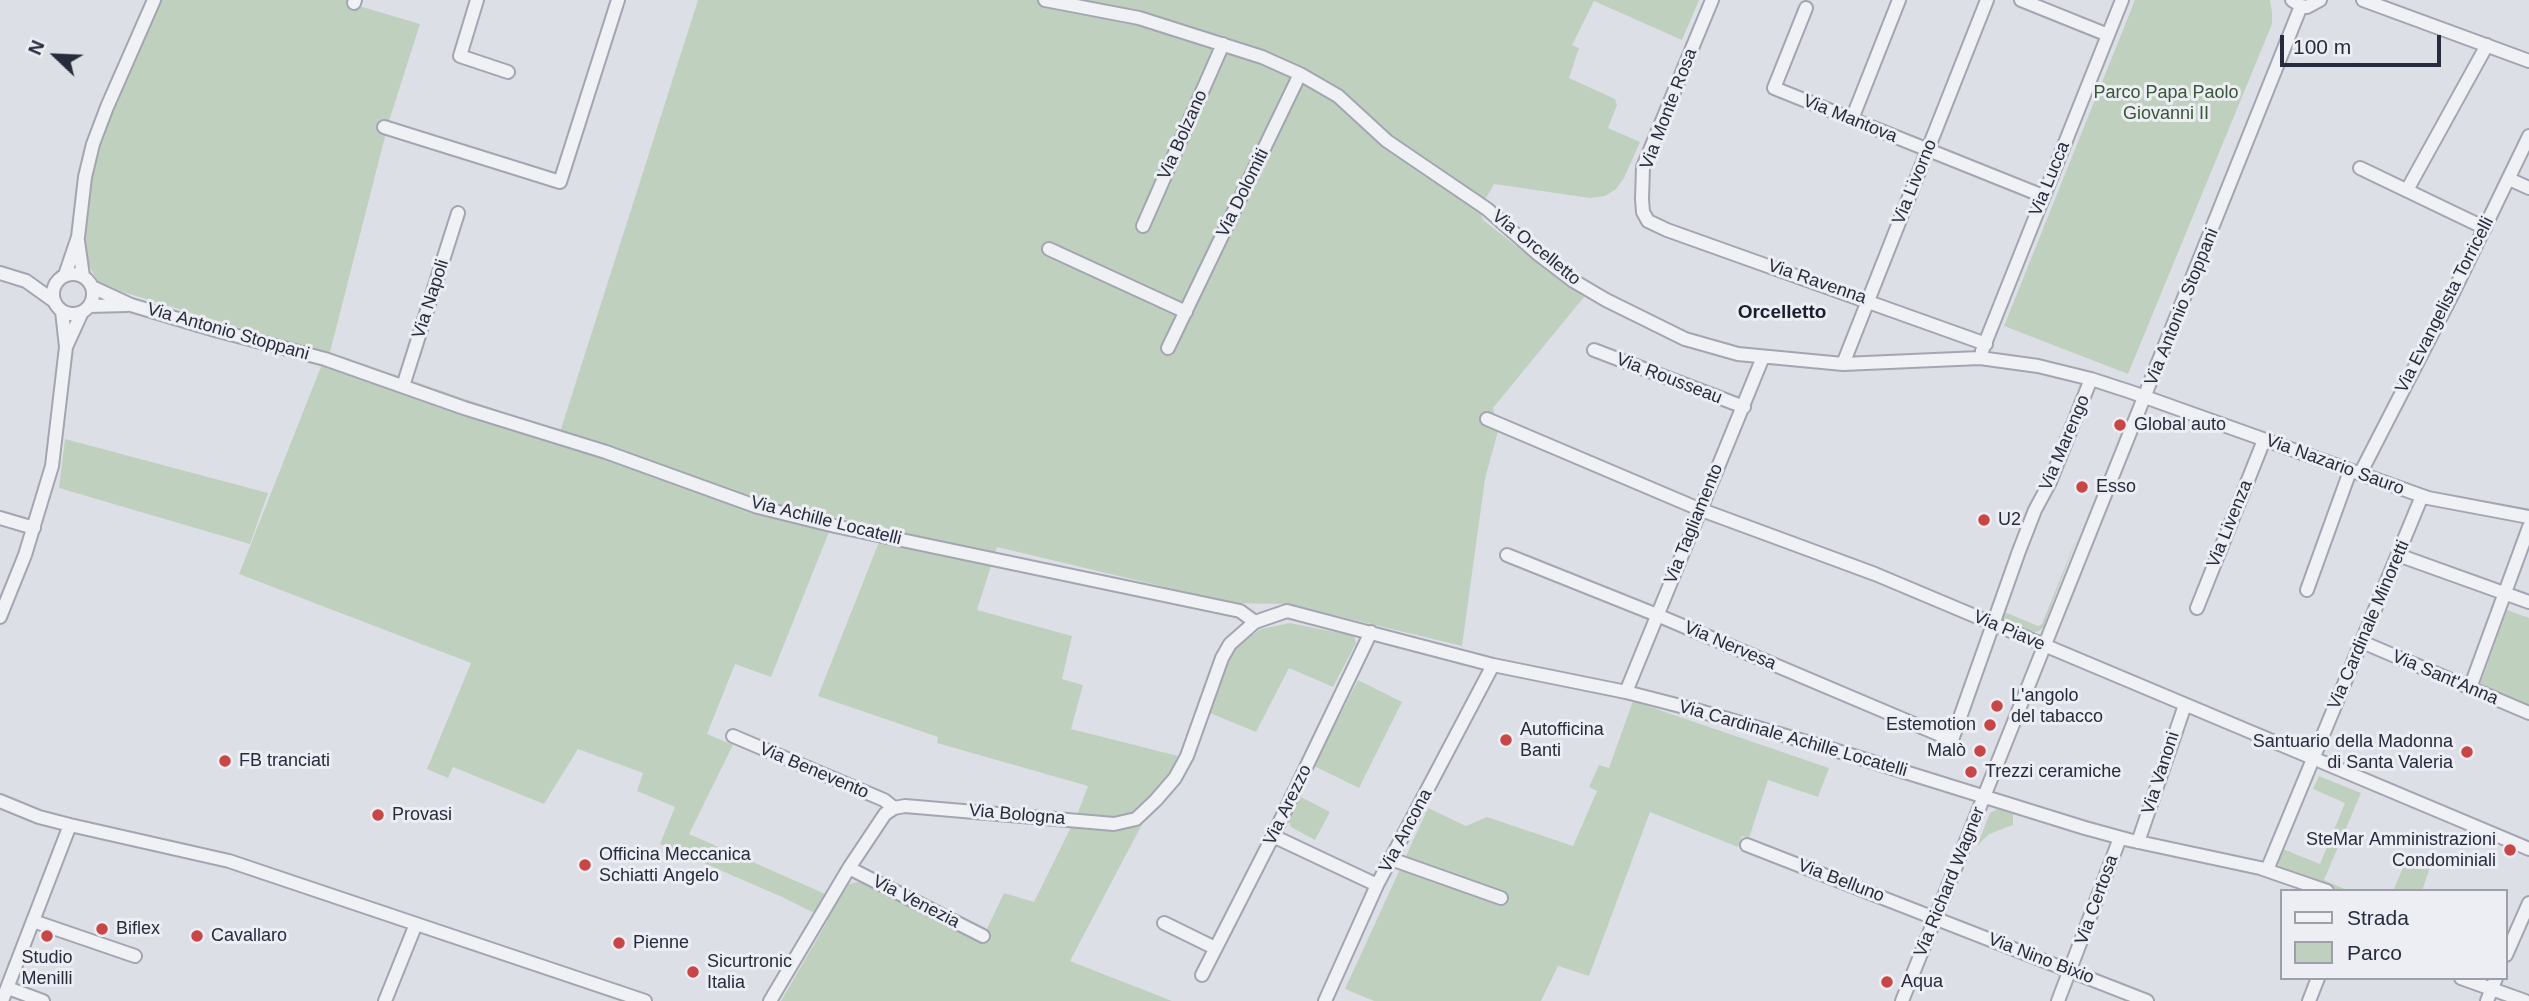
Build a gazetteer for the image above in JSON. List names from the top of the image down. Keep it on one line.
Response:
{"streets":{"street":["Via Monte Rosa","Via Mantova","Via Bolzano","Via Lucca","Via Livorno","Via Dolomiti","Via Orcelletto","Via Ravenna","Via Napoli","Via Evangelista Torricelli","Via Antonio Stoppani","Via Rousseau","Via Marengo","Via Nazario Sauro","Via Achille Locatelli","Via Tagliamento","Via Livenza","Via Cardinale Minoretti","Via Piave","Via Nervesa","Via Sant'Anna","Via Cardinale Achille Locatelli","Via Benevento","Via Vanoni","Via Arezzo","Via Bologna","Via Ancona","Via Belluno","Via Richard Wagner","Via Certosa","Via Venezia","Via Nino Bixio"]},"crossings":[["Via Monte Rosa","Via Ravenna"],["Via Mantova","Via Lucca"],["Via Mantova","Via Livorno"],["Via Bolzano","Via Orcelletto"],["Via Lucca","Via Orcelletto"],["Via Lucca","Via Ravenna"],["Via Livorno","Via Orcelletto"],["Via Livorno","Via Ravenna"],["Via Dolomiti","Via Orcelletto"],["Via Orcelletto","Via Antonio Stoppani"],["Via Orcelletto","Via Marengo"],["Via Orcelletto","Via Nazario Sauro"],["Via Orcelletto","Via Tagliamento"],["Via Napoli","Via Achille Locatelli"],["Via Evangelista Torricelli","Via Nazario Sauro"],["Via Antonio Stoppani","Via Nazario Sauro"],["Via Antonio Stoppani","Via Achille Locatelli"],["Via Antonio Stoppani","Via Piave"],["Via Antonio Stoppani","Via Richard Wagner"],["Via Rousseau","Via Tagliamento"],["Via Marengo","Via Piave"],["Via Marengo","Via Nervesa"],["Via Nazario Sauro","Via Livenza"],["Via Nazario Sauro","Via Cardinale Minoretti"],["Via Achille Locatelli","Via Cardinale Achille Locatelli"],["Via Achille Locatelli","Via Bologna"],["Via Tagliamento","Via Piave"],["Via Tagliamento","Via Nervesa"],["Via Tagliamento","Via Cardinale Achille Locatelli"],["Via Cardinale Minoretti","Via Piave"],["Via Cardinale Minoretti","Via Sant'Anna"],["Via Cardinale Minoretti","Via Cardinale Achille Locatelli"],["Via Piave","Via Vanoni"],["Via Piave","Via Richard Wagner"],["Via Cardinale Achille Locatelli","Via Vanoni"],["Via Cardinale Achille Locatelli","Via Arezzo"],["Via Cardinale Achille Locatelli","Via Bologna"],["Via Cardinale Achille Locatelli","Via Ancona"],["Via Cardinale Achille Locatelli","Via Richard Wagner"],["Via Cardinale Achille Locatelli","Via Certosa"],["Via Benevento","Via Bologna"],["Via Belluno","Via Richard Wagner"],["Via Belluno","Via Nino Bixio"],["Via Richard Wagner","Via Nino Bixio"],["Via Certosa","Via Nino Bixio"]],"districts":["Orcelletto"],"parks":["Parco Papa Paolo Giovanni II"],"places":["Global auto","Esso","U2","L'angolo del tabacco","Estemotion","Autofficina Banti","Malò","Santuario della Madonna di Santa Valeria","FB tranciati","Trezzi ceramiche","Provasi","SteMar Amministrazioni Condominiali","Officina Meccanica Schiatti Angelo","Biflex","Studio Menilli","Cavallaro","Pienne","Sicurtronic Italia","Aqua"],"legend":["Strada","Parco"],"scale_bar":"100 m","north":"top left"}
